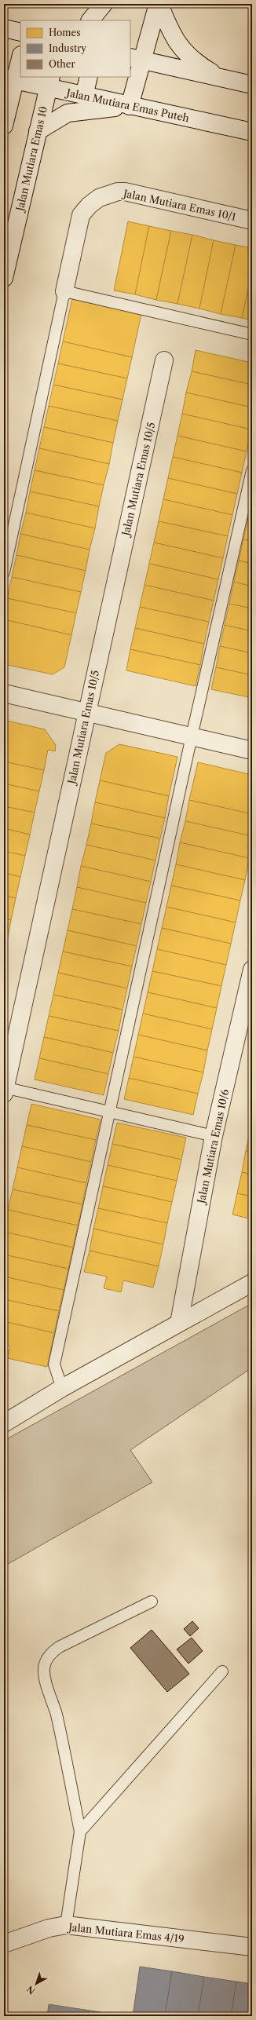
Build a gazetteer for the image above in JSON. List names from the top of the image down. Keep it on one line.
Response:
{"streets":{"street":["Jalan Mutiara Emas Puteh","Jalan Mutiara Emas 10","Jalan Mutiara Emas 10/1","Jalan Mutiara Emas 10/5","Jalan Mutiara Emas 10/6","Jalan Mutiara Emas 4/19"]},"crossings":[["Jalan Mutiara Emas Puteh","Jalan Mutiara Emas 10"]],"legend":["Homes","Industry","Other"],"north":"bottom left"}
